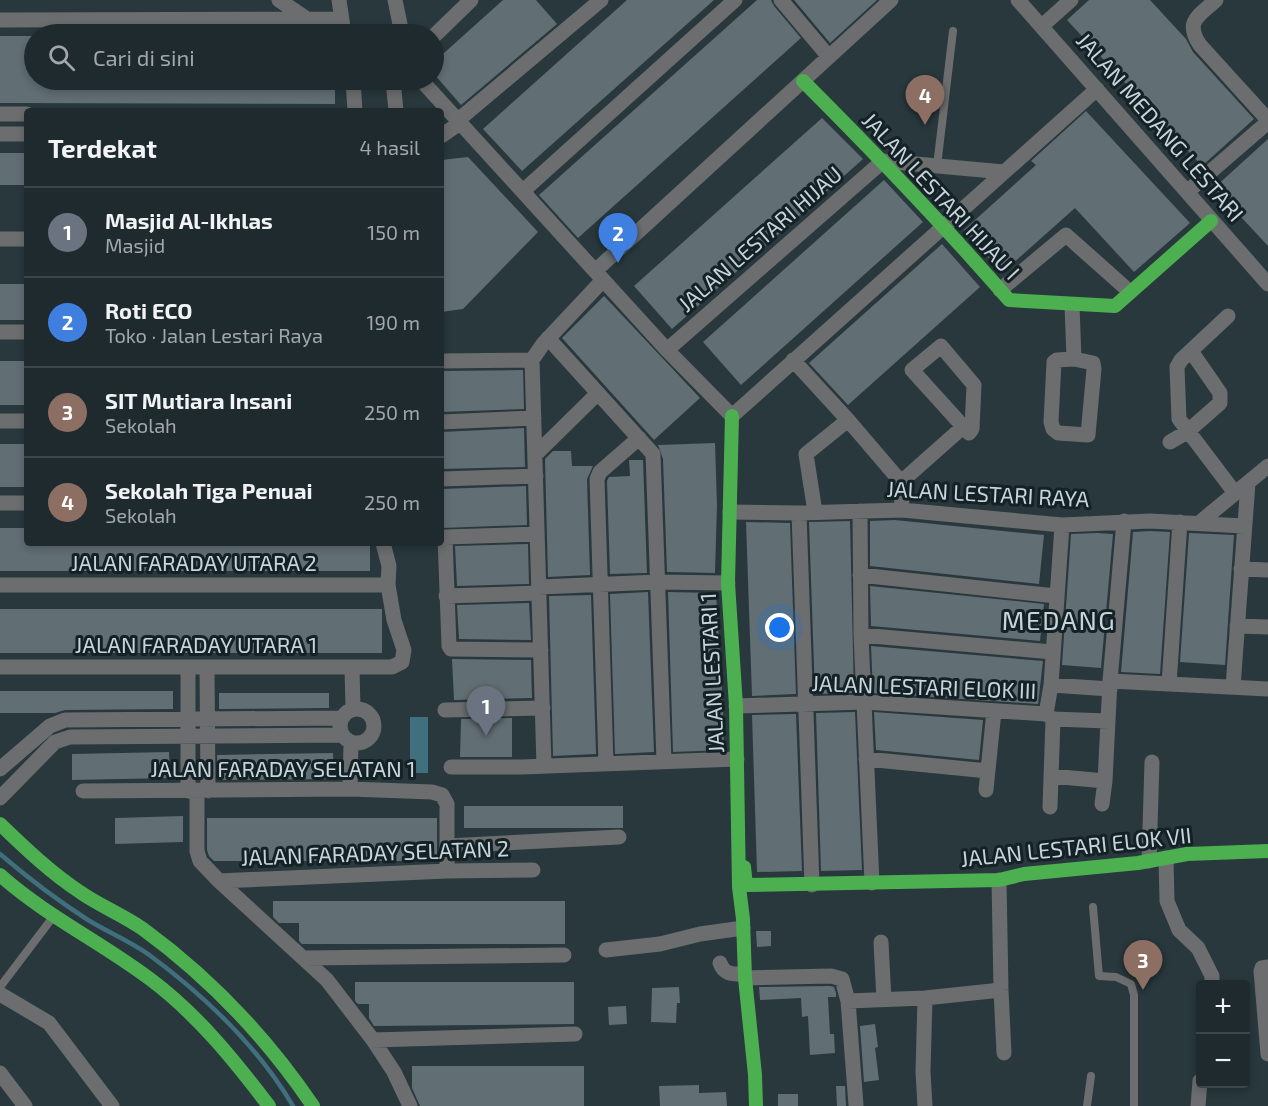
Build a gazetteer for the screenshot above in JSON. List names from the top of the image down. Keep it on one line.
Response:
{"streets":{"street":["JALAN MEDANG LESTARI","JALAN LESTARI HIJAU I","JALAN LESTARI HIJAU","JALAN LESTARI RAYA","JALAN FARADAY UTARA 2","JALAN FARADAY UTARA 1","JALAN LESTARI 1","JALAN LESTARI ELOK III","JALAN FARADAY SELATAN 1","JALAN LESTARI ELOK VII","JALAN FARADAY SELATAN 2"]},"crossings":[["JALAN MEDANG LESTARI","JALAN LESTARI HIJAU I"],["JALAN LESTARI HIJAU I","JALAN LESTARI HIJAU"],["JALAN LESTARI RAYA","JALAN LESTARI 1"],["JALAN FARADAY UTARA 2","JALAN FARADAY UTARA 1"],["JALAN LESTARI 1","JALAN LESTARI ELOK III"],["JALAN LESTARI 1","JALAN LESTARI ELOK VII"],["JALAN FARADAY SELATAN 1","JALAN FARADAY SELATAN 2"]],"districts":["MEDANG"],"page":{"search":"Cari di sini","pins":["4","2","1","3"],"heading":["Terdekat","4 hasil"],"list":[{"mark":"1","name":"Masjid Al-Ikhlas","note":"Masjid","value":"150 m"},{"mark":"2","name":"Roti ECO","note":"Toko · Jalan Lestari Raya","value":"190 m"},{"mark":"3","name":"SIT Mutiara Insani","note":"Sekolah","value":"250 m"},{"mark":"4","name":"Sekolah Tiga Penuai","note":"Sekolah","value":"250 m"}],"map_buttons":["+","−"]}}
